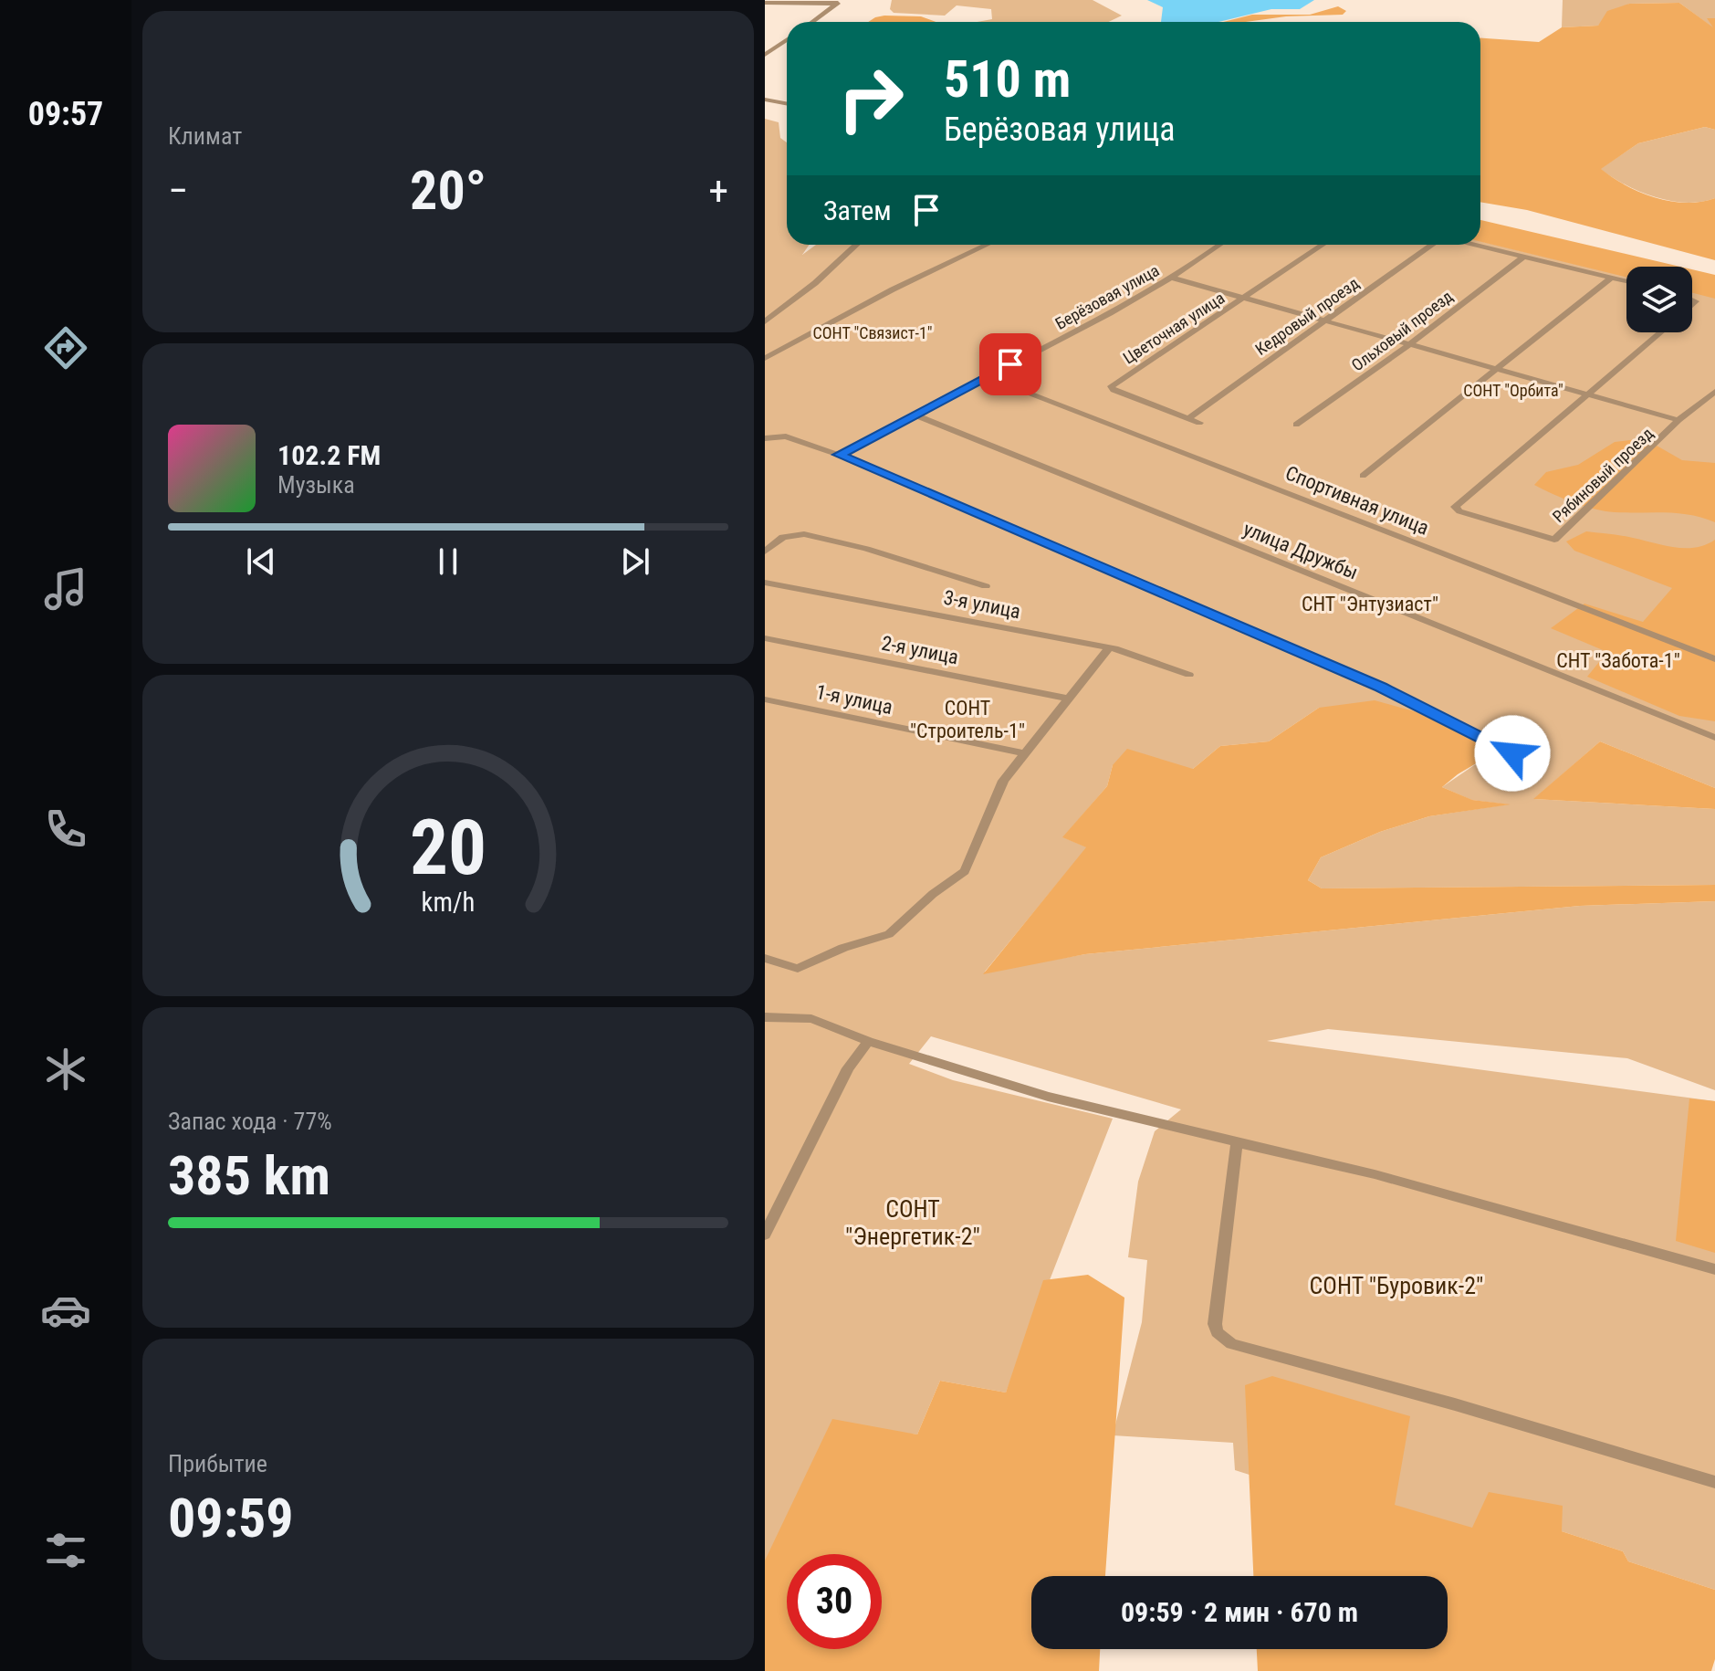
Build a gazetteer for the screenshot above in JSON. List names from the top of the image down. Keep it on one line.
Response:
{"streets":{"street":["Берёзовая улица","Кедровый проезд","Цветочная улица","Ольховый проезд","Рябиновый проезд","Спортивная улица","улица Дружбы","3-я улица","2-я улица","1-я улица"]},"crossings":[["Берёзовая улица","Спортивная улица"],["Берёзовая улица","улица Дружбы"],["Кедровый проезд","Цветочная улица"]],"parks":["СОНТ \"Связист-1\"","СОНТ \"Орбита\"","СНТ \"Энтузиаст\"","СНТ \"Забота-1\"","СОНТ \"Строитель-1\"","СОНТ \"Энергетик-2\"","СОНТ \"Буровик-2\""],"page":{"tabs":"09:57","tile":["Климат",["Запас хода · 77%","385 km"],["Прибытие","09:59"]],"turn":["510 m","Берёзовая улица"],"heat":["−","20°","+"],"then":"Затем","song":["102.2 FM","Музыка"],"limit":"30","trip":"09:59 · 2 мин · 670 m","gauge":["20","km/h"]}}
